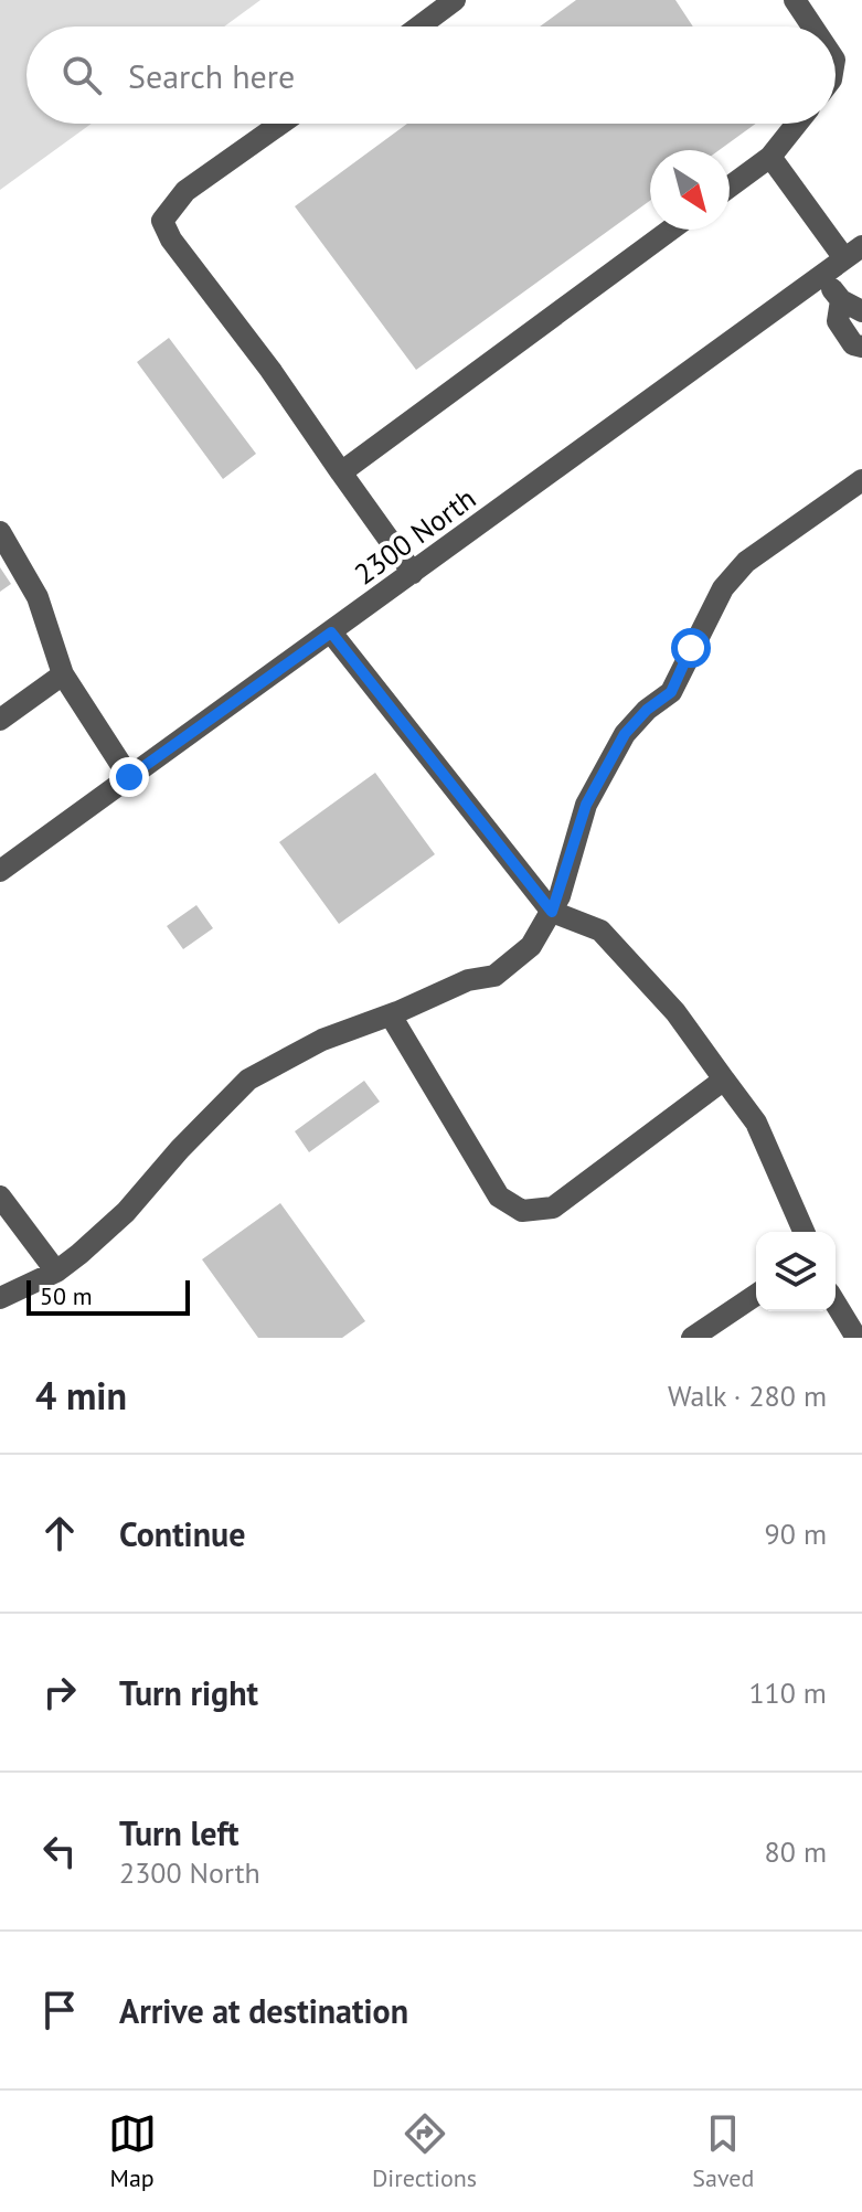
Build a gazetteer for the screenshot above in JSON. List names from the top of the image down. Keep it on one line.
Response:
{"streets":{"street":["2300 North"]},"scale_bar":"50 m","north":"bottom right","page":{"search":"Search here","scale":"50 m","heading":["4 min","Walk · 280 m"],"list":[["Continue","90 m"],["Turn right","110 m"],["Turn left","2300 North","80 m"],"Arrive at destination"],"nav":["Map","Directions","Saved"]}}
